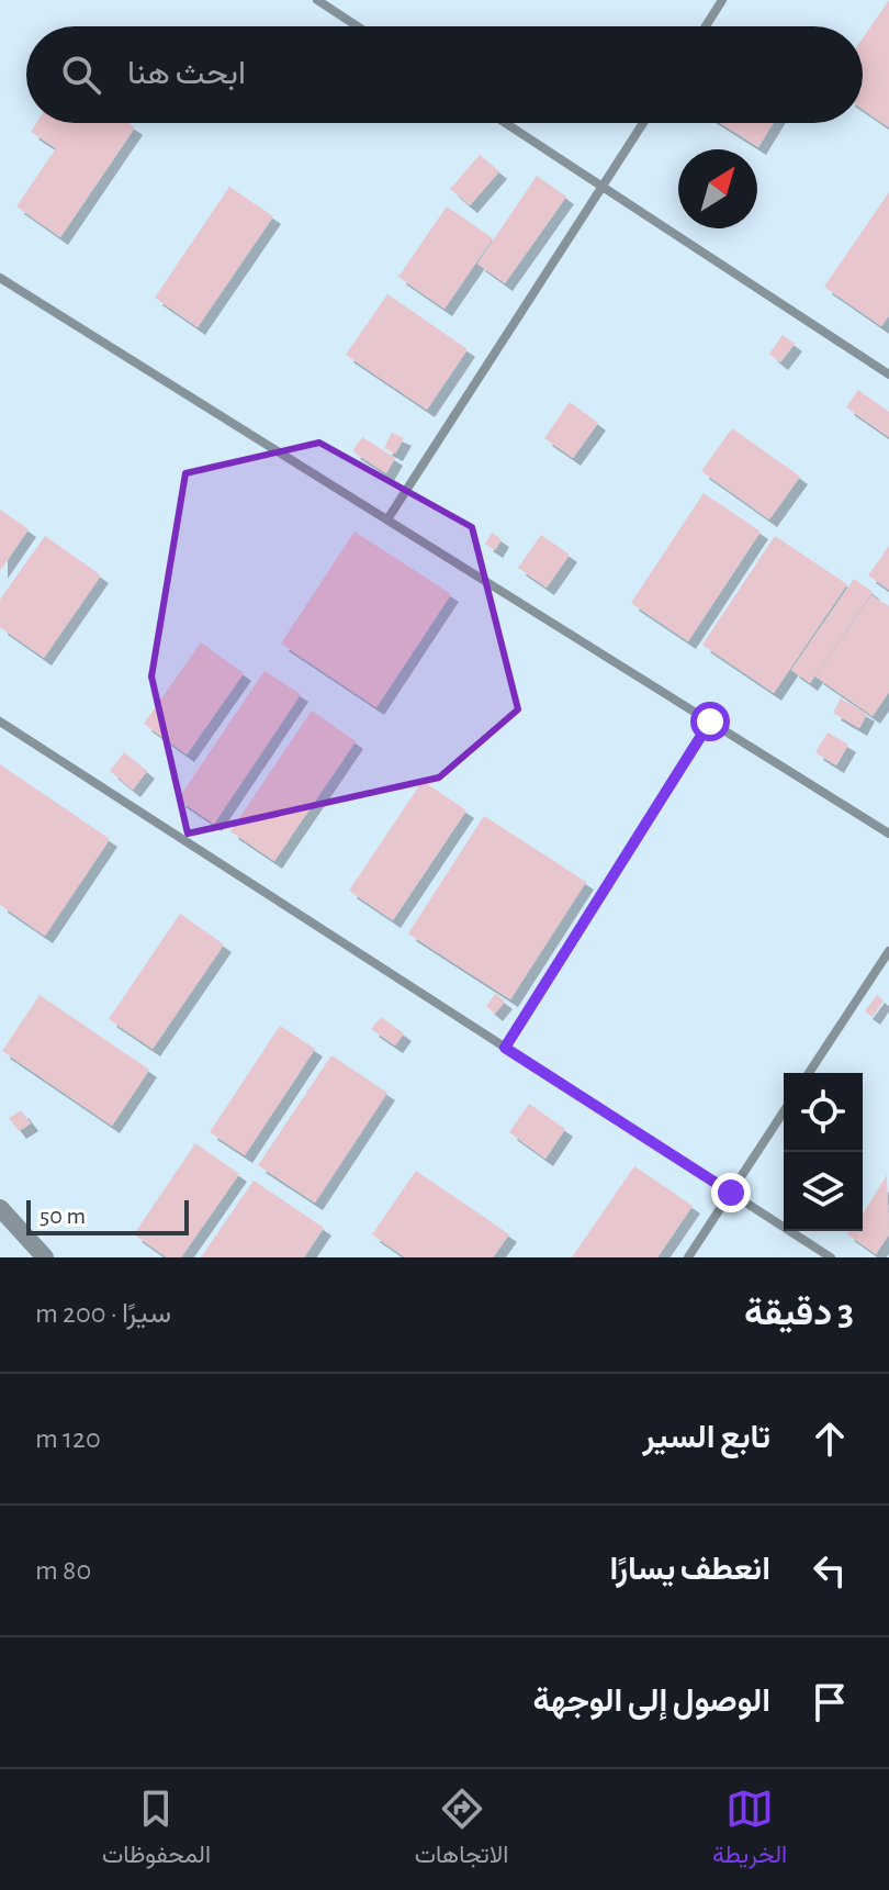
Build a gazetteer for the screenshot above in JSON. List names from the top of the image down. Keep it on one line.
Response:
{"scale_bar":"50 m","north":"top right","page":{"search":"ابحث هنا","scale":"50 m","heading":["3 دقيقة","سيرًا · 200 m"],"list":[["تابع السير","120 m"],["انعطف يسارًا","80 m"],"الوصول إلى الوجهة"],"nav":["الخريطة","الاتجاهات","المحفوظات"]}}
